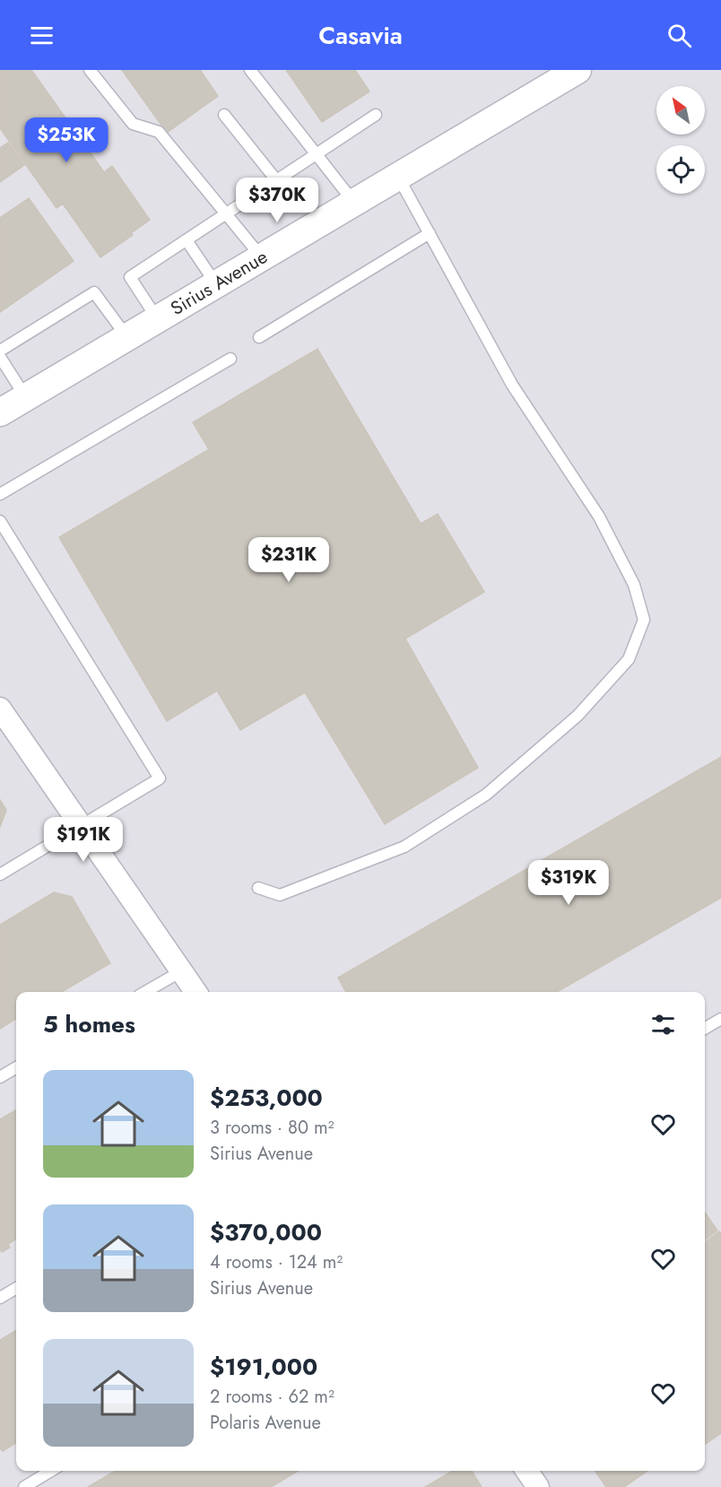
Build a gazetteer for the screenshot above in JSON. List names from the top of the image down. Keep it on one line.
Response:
{"streets":{"street":["Sirius Avenue"]},"north":"top left","page":{"header":"Casavia","price":["$253K","$370K","$231K","$191K","$319K"],"heading":"5 homes","list":[{"name":"$253,000","note":"3 rooms · 80 m² · Sirius Avenue"},{"name":"$370,000","note":"4 rooms · 124 m² · Sirius Avenue"},{"name":"$191,000","note":"2 rooms · 62 m² · Polaris Avenue"}]}}
